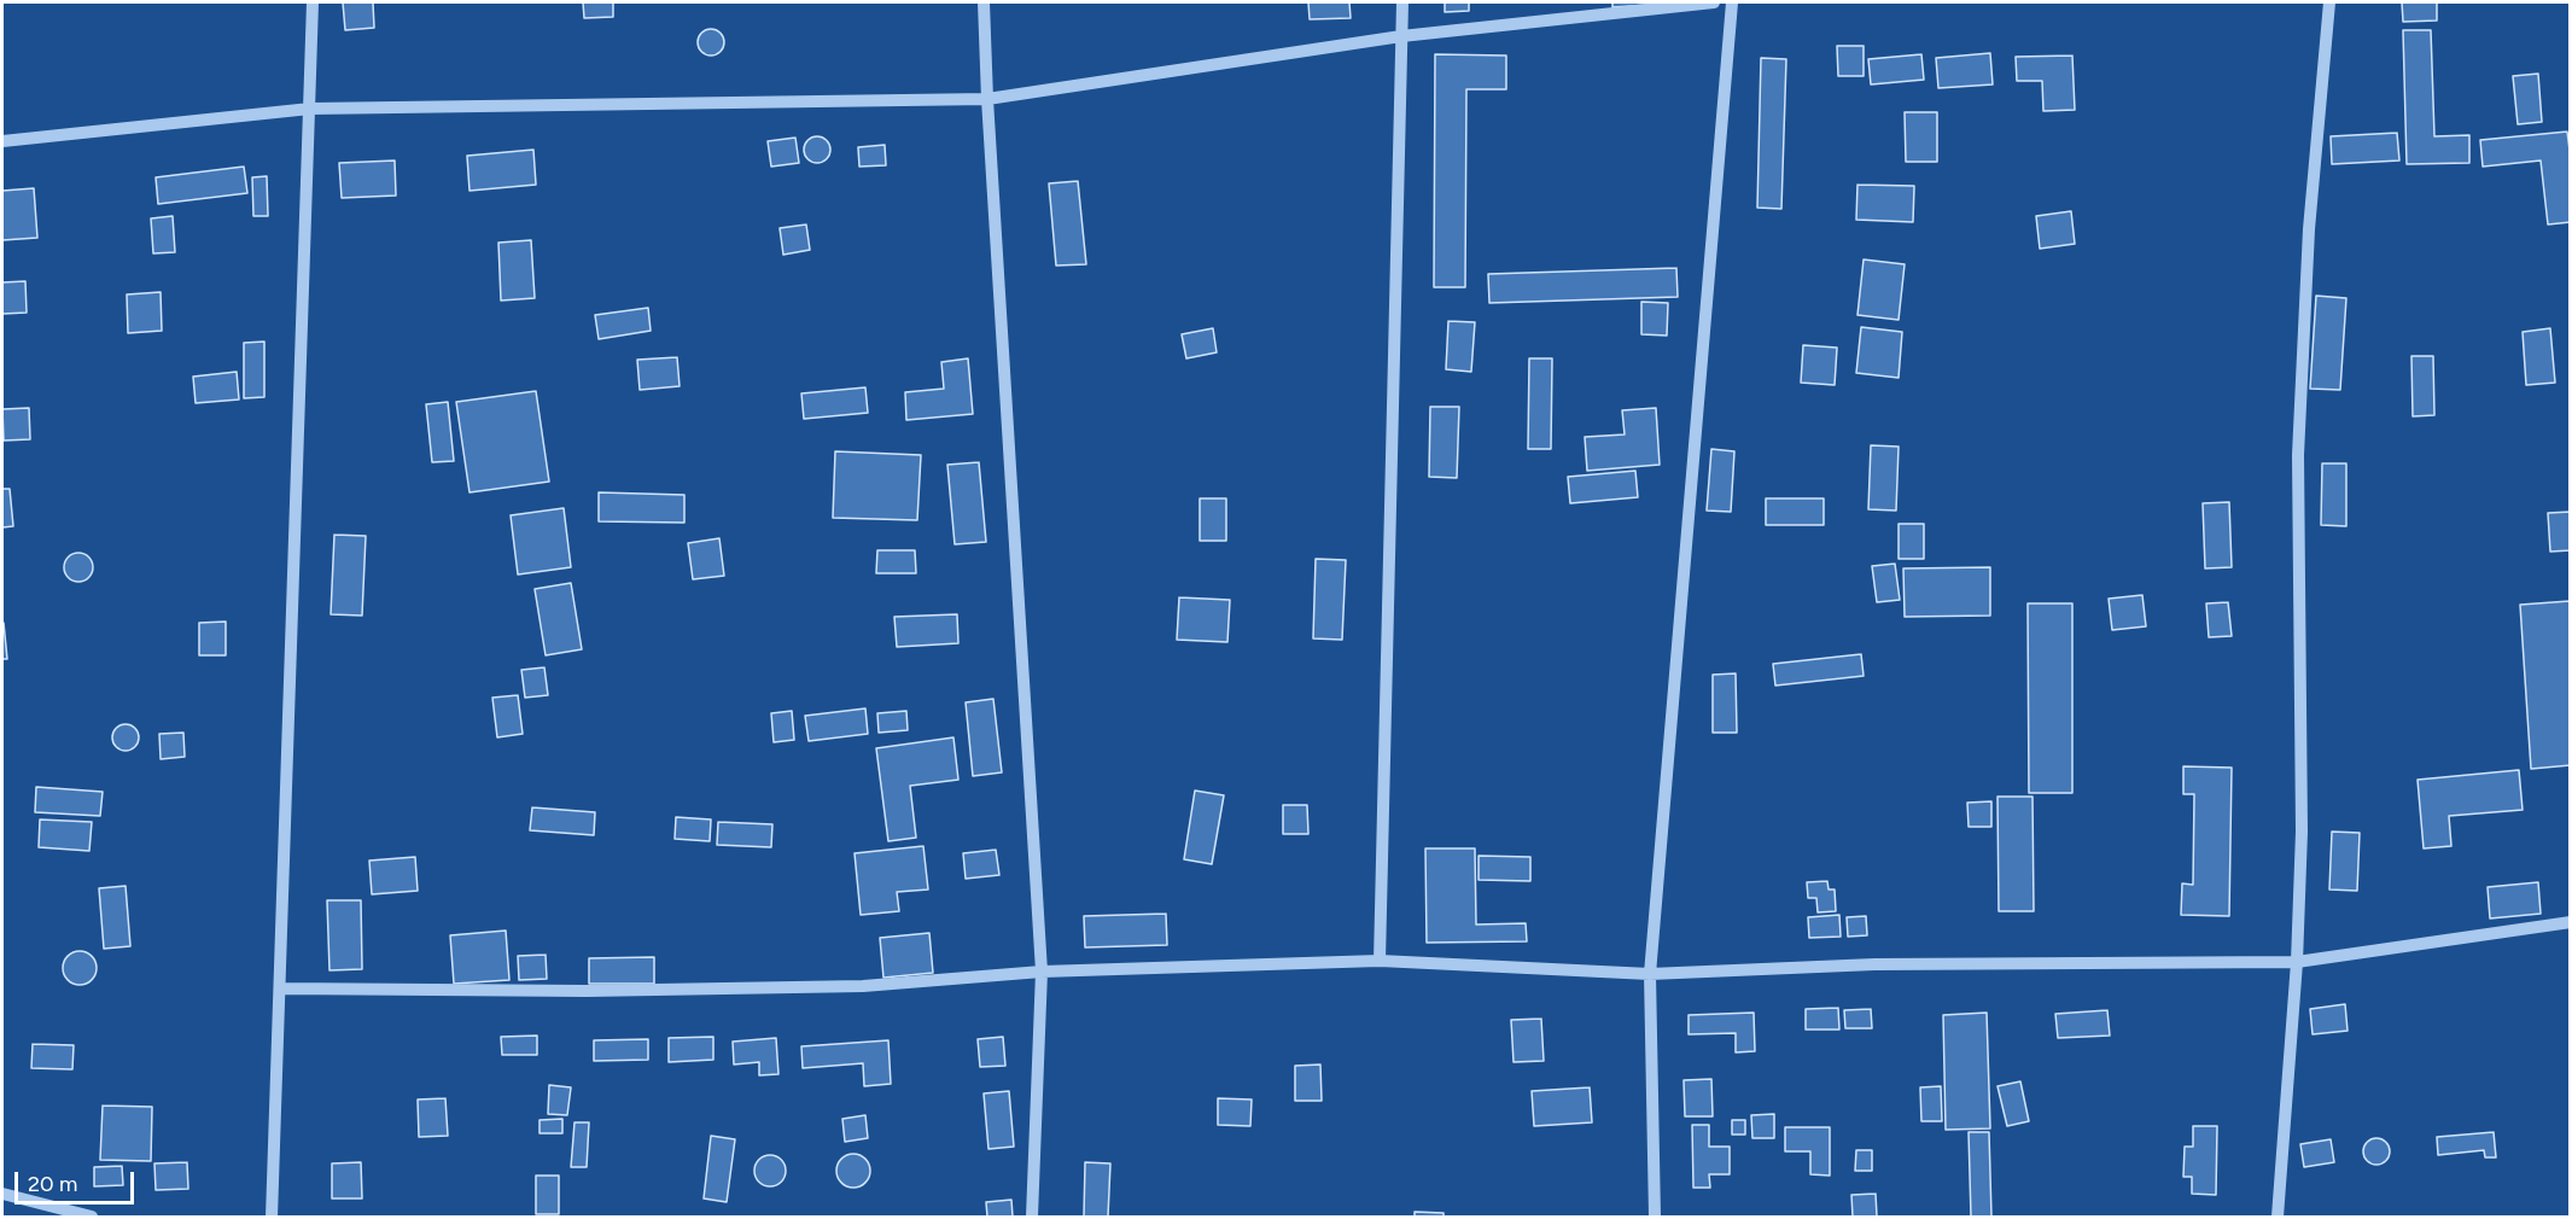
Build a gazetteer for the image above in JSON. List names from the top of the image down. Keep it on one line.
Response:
{"scale_bar":"20 m"}
